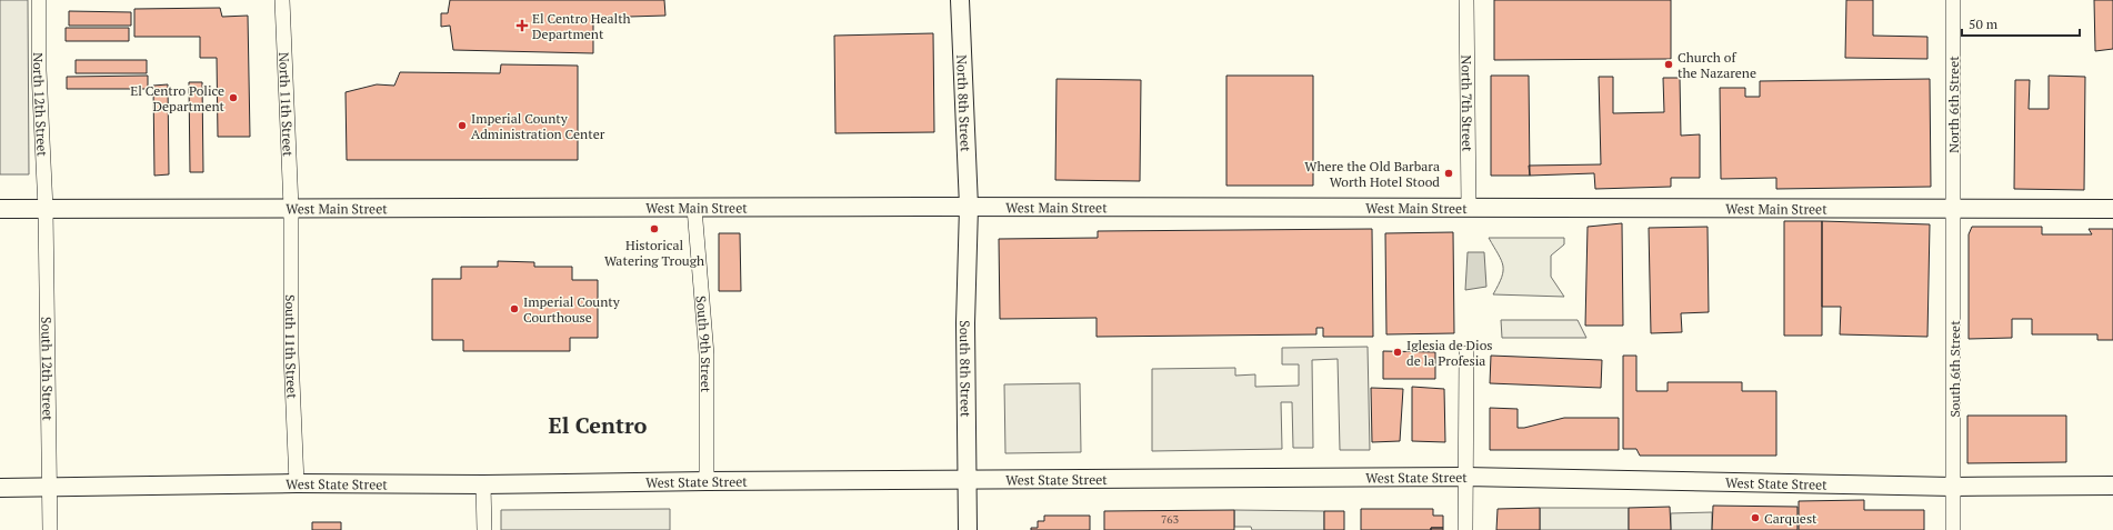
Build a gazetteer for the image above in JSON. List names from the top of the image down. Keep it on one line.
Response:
{"streets":{"street":["North 8th Street","North 7th Street","North 12th Street","North 11th Street","North 6th Street","West Main Street","South 9th Street","South 11th Street","South 12th Street","South 8th Street","South 6th Street","West State Street"]},"crossings":[["North 8th Street","West Main Street"],["North 8th Street","South 8th Street"],["North 7th Street","West Main Street"],["North 12th Street","West Main Street"],["North 12th Street","South 12th Street"],["North 11th Street","West Main Street"],["North 11th Street","South 11th Street"],["North 6th Street","West Main Street"],["North 6th Street","South 6th Street"],["West Main Street","South 9th Street"],["West Main Street","South 11th Street"],["West Main Street","South 12th Street"],["West Main Street","South 8th Street"],["West Main Street","South 6th Street"],["South 9th Street","West State Street"],["South 11th Street","West State Street"],["South 12th Street","West State Street"],["South 8th Street","West State Street"],["South 6th Street","West State Street"]],"districts":["El Centro"],"places":{"health":["El Centro Health Department"],"other":["Church of the Nazarene","El Centro Police Department","Imperial County Administration Center","Where the Old Barbara Worth Hotel Stood","Historical Watering Trough","Imperial County Courthouse","Iglesia de Dios de la Profesia","Carquest"]},"house_numbers":["763"],"scale_bar":"50 m"}
